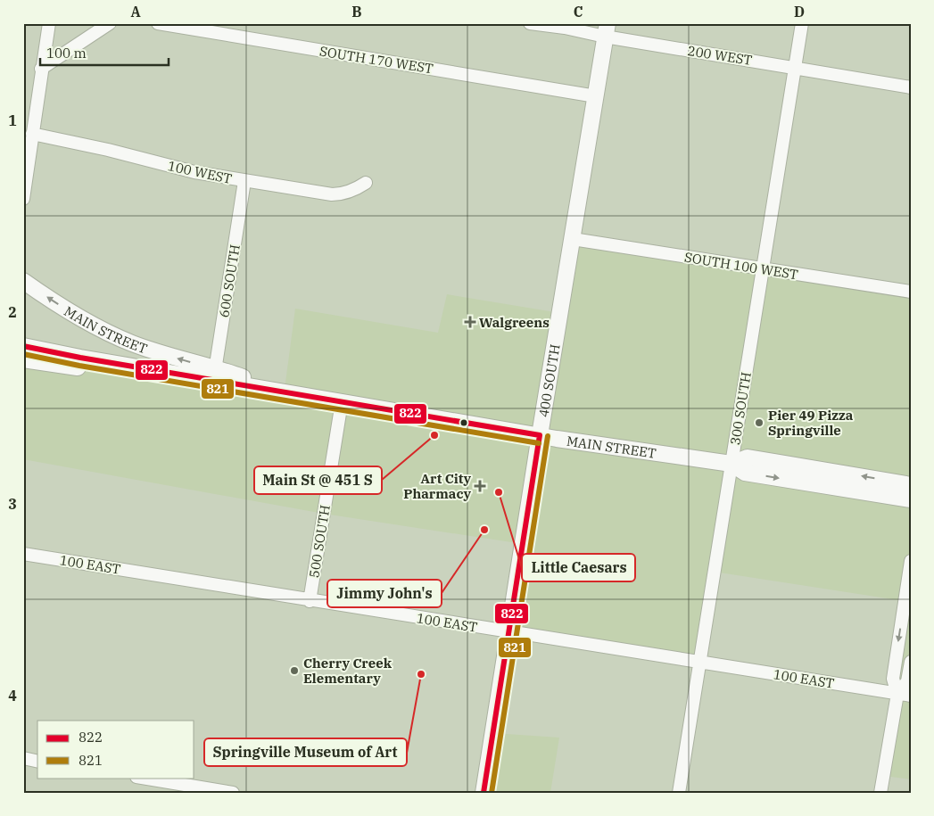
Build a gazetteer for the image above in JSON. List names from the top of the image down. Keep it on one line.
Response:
{"streets":{"main road":["MAIN STREET","400 SOUTH"],"street":["200 WEST","SOUTH 170 WEST","100 WEST","SOUTH 100 WEST","600 SOUTH","300 SOUTH","500 SOUTH","100 EAST"]},"crossings":[["200 WEST","400 SOUTH"],["200 WEST","300 SOUTH"],["SOUTH 170 WEST","400 SOUTH"],["100 WEST","600 SOUTH"],["SOUTH 100 WEST","400 SOUTH"],["SOUTH 100 WEST","300 SOUTH"],["600 SOUTH","MAIN STREET"],["MAIN STREET","400 SOUTH"],["MAIN STREET","300 SOUTH"],["MAIN STREET","500 SOUTH"],["400 SOUTH","100 EAST"],["300 SOUTH","100 EAST"],["500 SOUTH","100 EAST"]],"places":{"health":["Walgreens","Art City Pharmacy"],"other":["Pier 49 Pizza Springville","Main St @ 451 S","Little Caesars","Jimmy John's","Cherry Creek Elementary","Springville Museum of Art"]},"lines":["transit line 822","transit line 821"],"legend":["822","821"],"scale_bar":"100 m","grid":{"columns":["A","B","C","D"],"rows":["1","2","3","4"]}}
